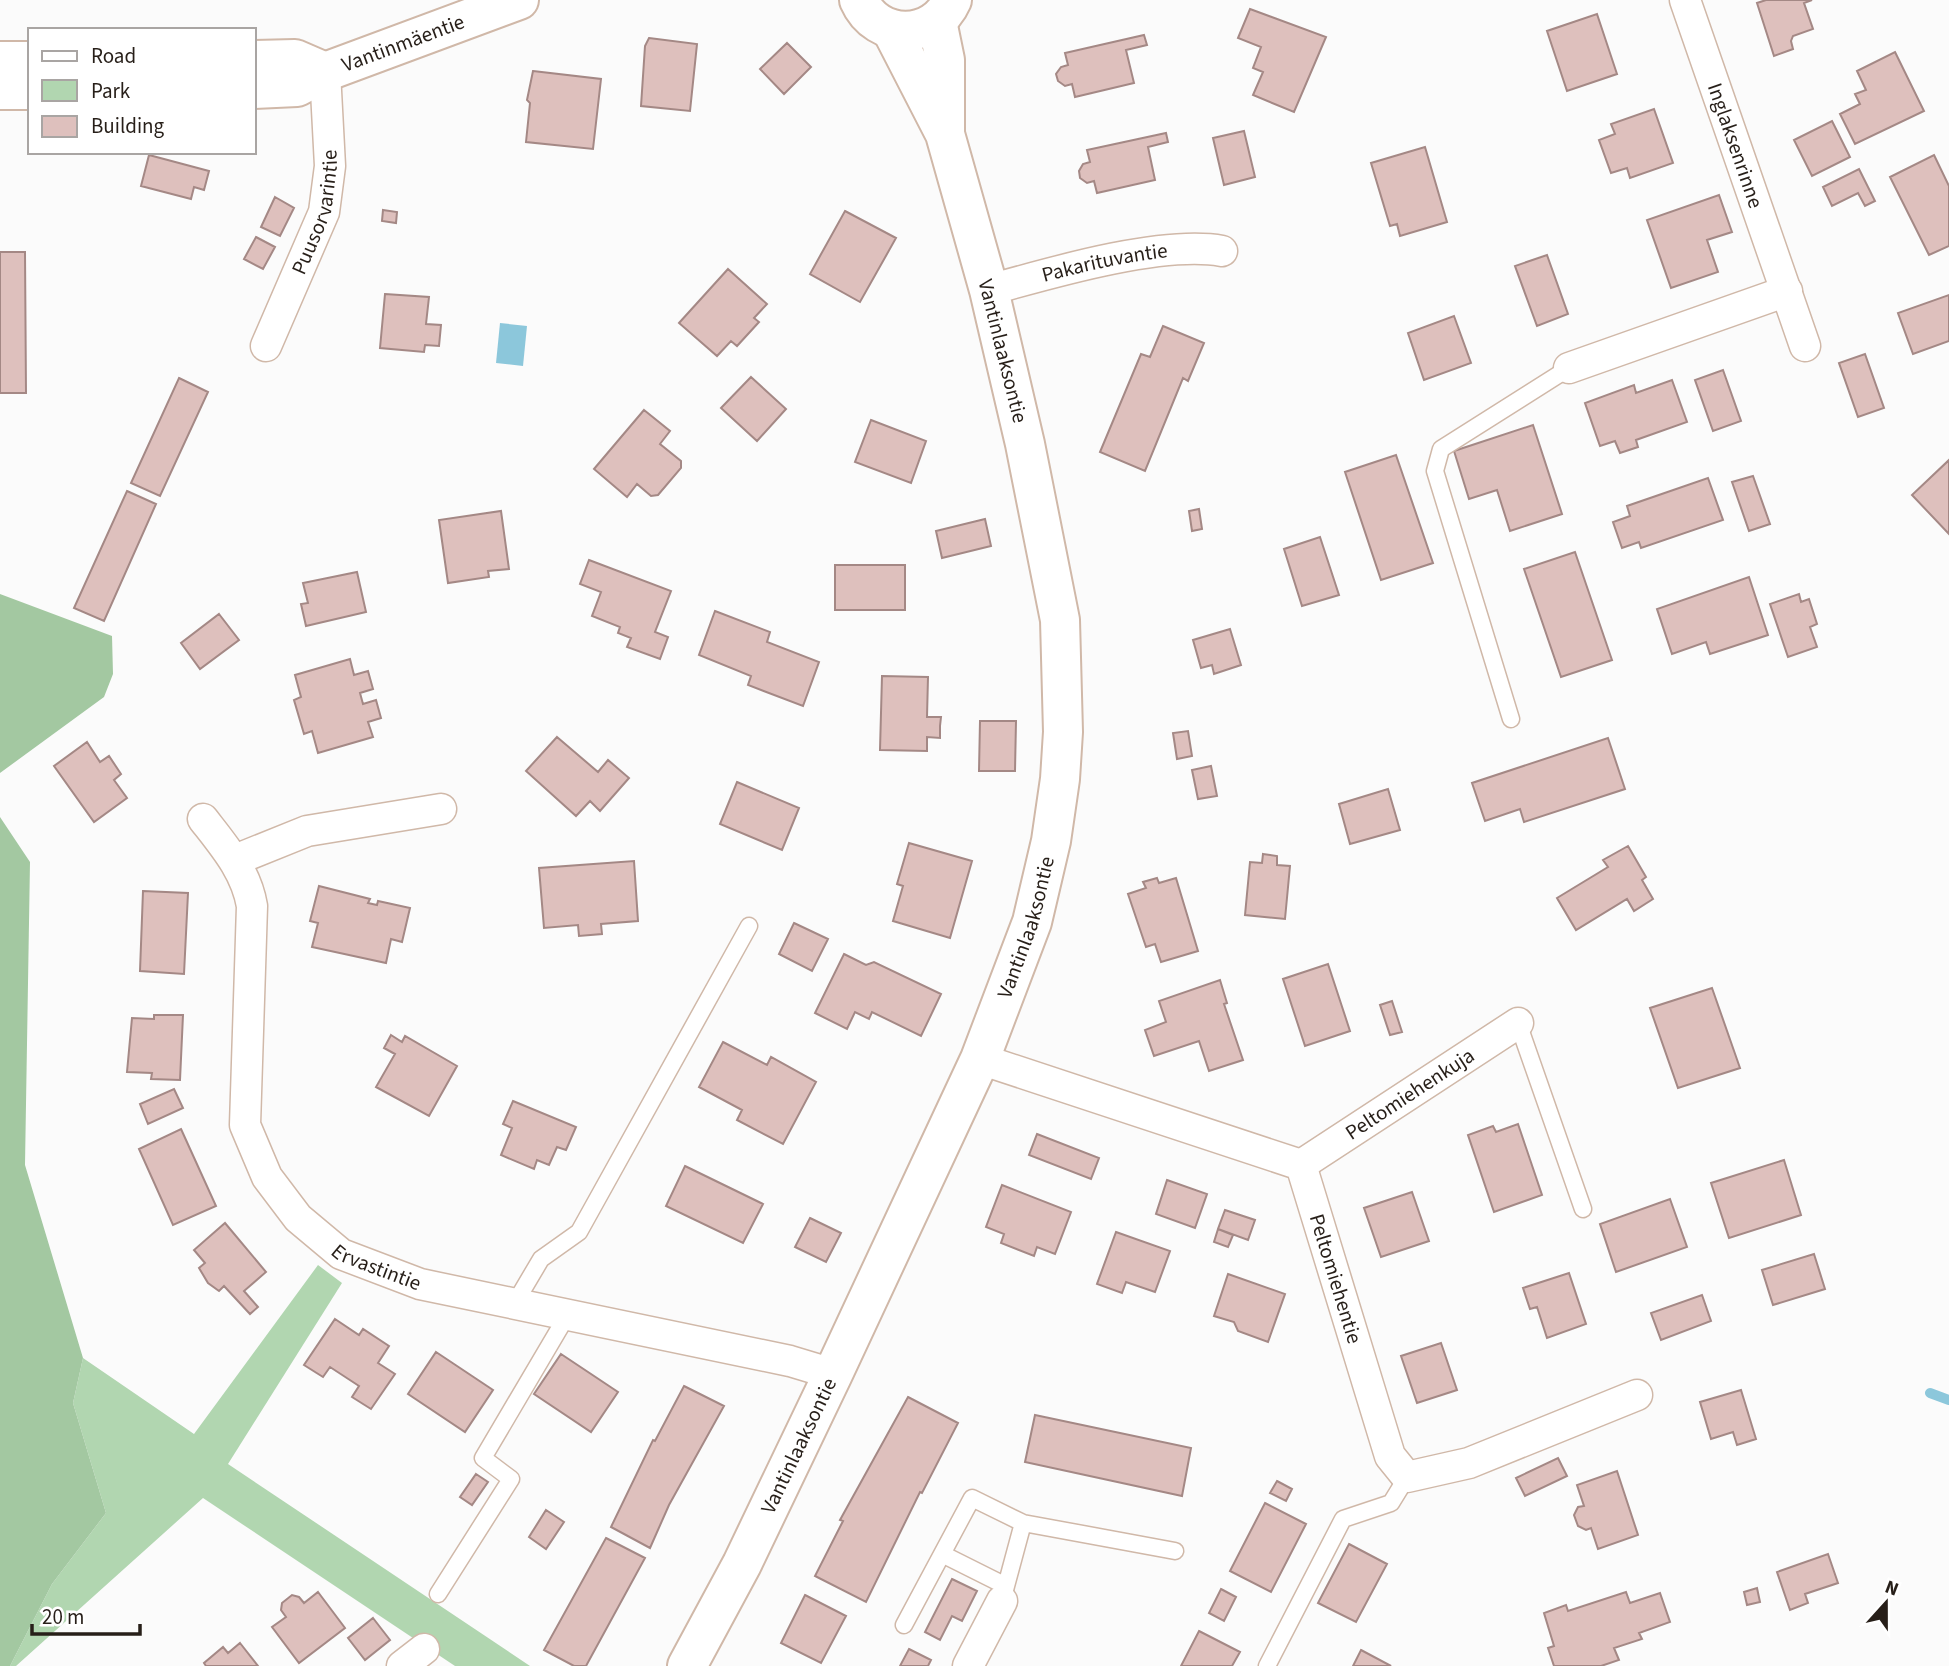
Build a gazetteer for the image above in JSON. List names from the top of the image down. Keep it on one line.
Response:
{"streets":{"street":["Vantinmäentie","Inglaksenrinne","Puusorvarintie","Pakarituvantie","Vantinlaaksontie","Peltomiehenkuja","Ervastintie","Peltomiehentie"]},"crossings":[["Vantinmäentie","Puusorvarintie"],["Pakarituvantie","Vantinlaaksontie"],["Vantinlaaksontie","Ervastintie"],["Peltomiehenkuja","Peltomiehentie"]],"legend":["Road","Park","Building"],"scale_bar":"20 m","north":"top"}
